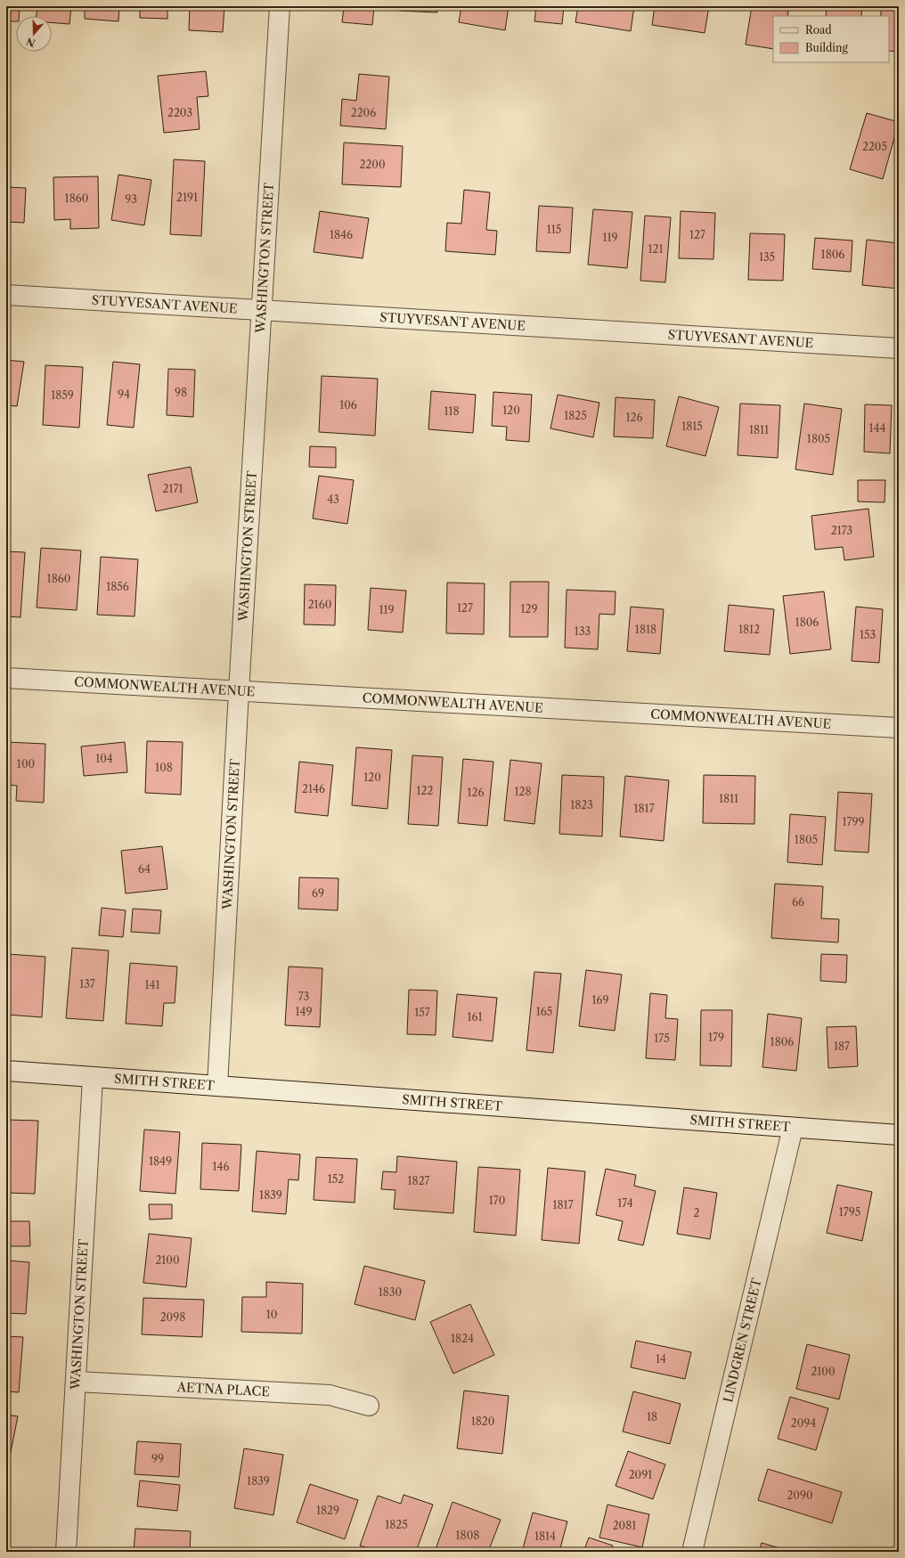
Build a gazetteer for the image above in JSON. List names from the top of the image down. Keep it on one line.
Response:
{"streets":{"street":["WASHINGTON STREET","STUYVESANT AVENUE","COMMONWEALTH AVENUE","SMITH STREET","LINDGREN STREET","AETNA PLACE"]},"crossings":[["WASHINGTON STREET","STUYVESANT AVENUE"],["WASHINGTON STREET","COMMONWEALTH AVENUE"],["WASHINGTON STREET","SMITH STREET"],["WASHINGTON STREET","AETNA PLACE"],["SMITH STREET","LINDGREN STREET"]],"house_numbers":["2203","2206","2205","2200","2191","1860","93","115","1846","127","119","121","1806","135","98","94","1859","106","120","118","1825","126","1815","144","1811","1805","2171","43","2173","1860","1856","2160","127","129","119","1806","1818","1812","133","153","104","100","108","120","2146","122","128","126","1811","1823","1817","1799","1805","64","69","66","137","141","73","169","149","165","157","161","179","175","1806","187","1849","146","152","1827","1839","170","174","1817","1795","2","2100","1830","10","2098","1824","14","2100","18","1820","2094","99","2091","1839","2090","1829","1825","2081","1808","1814"],"legend":["Road","Building"],"north":"bottom"}
